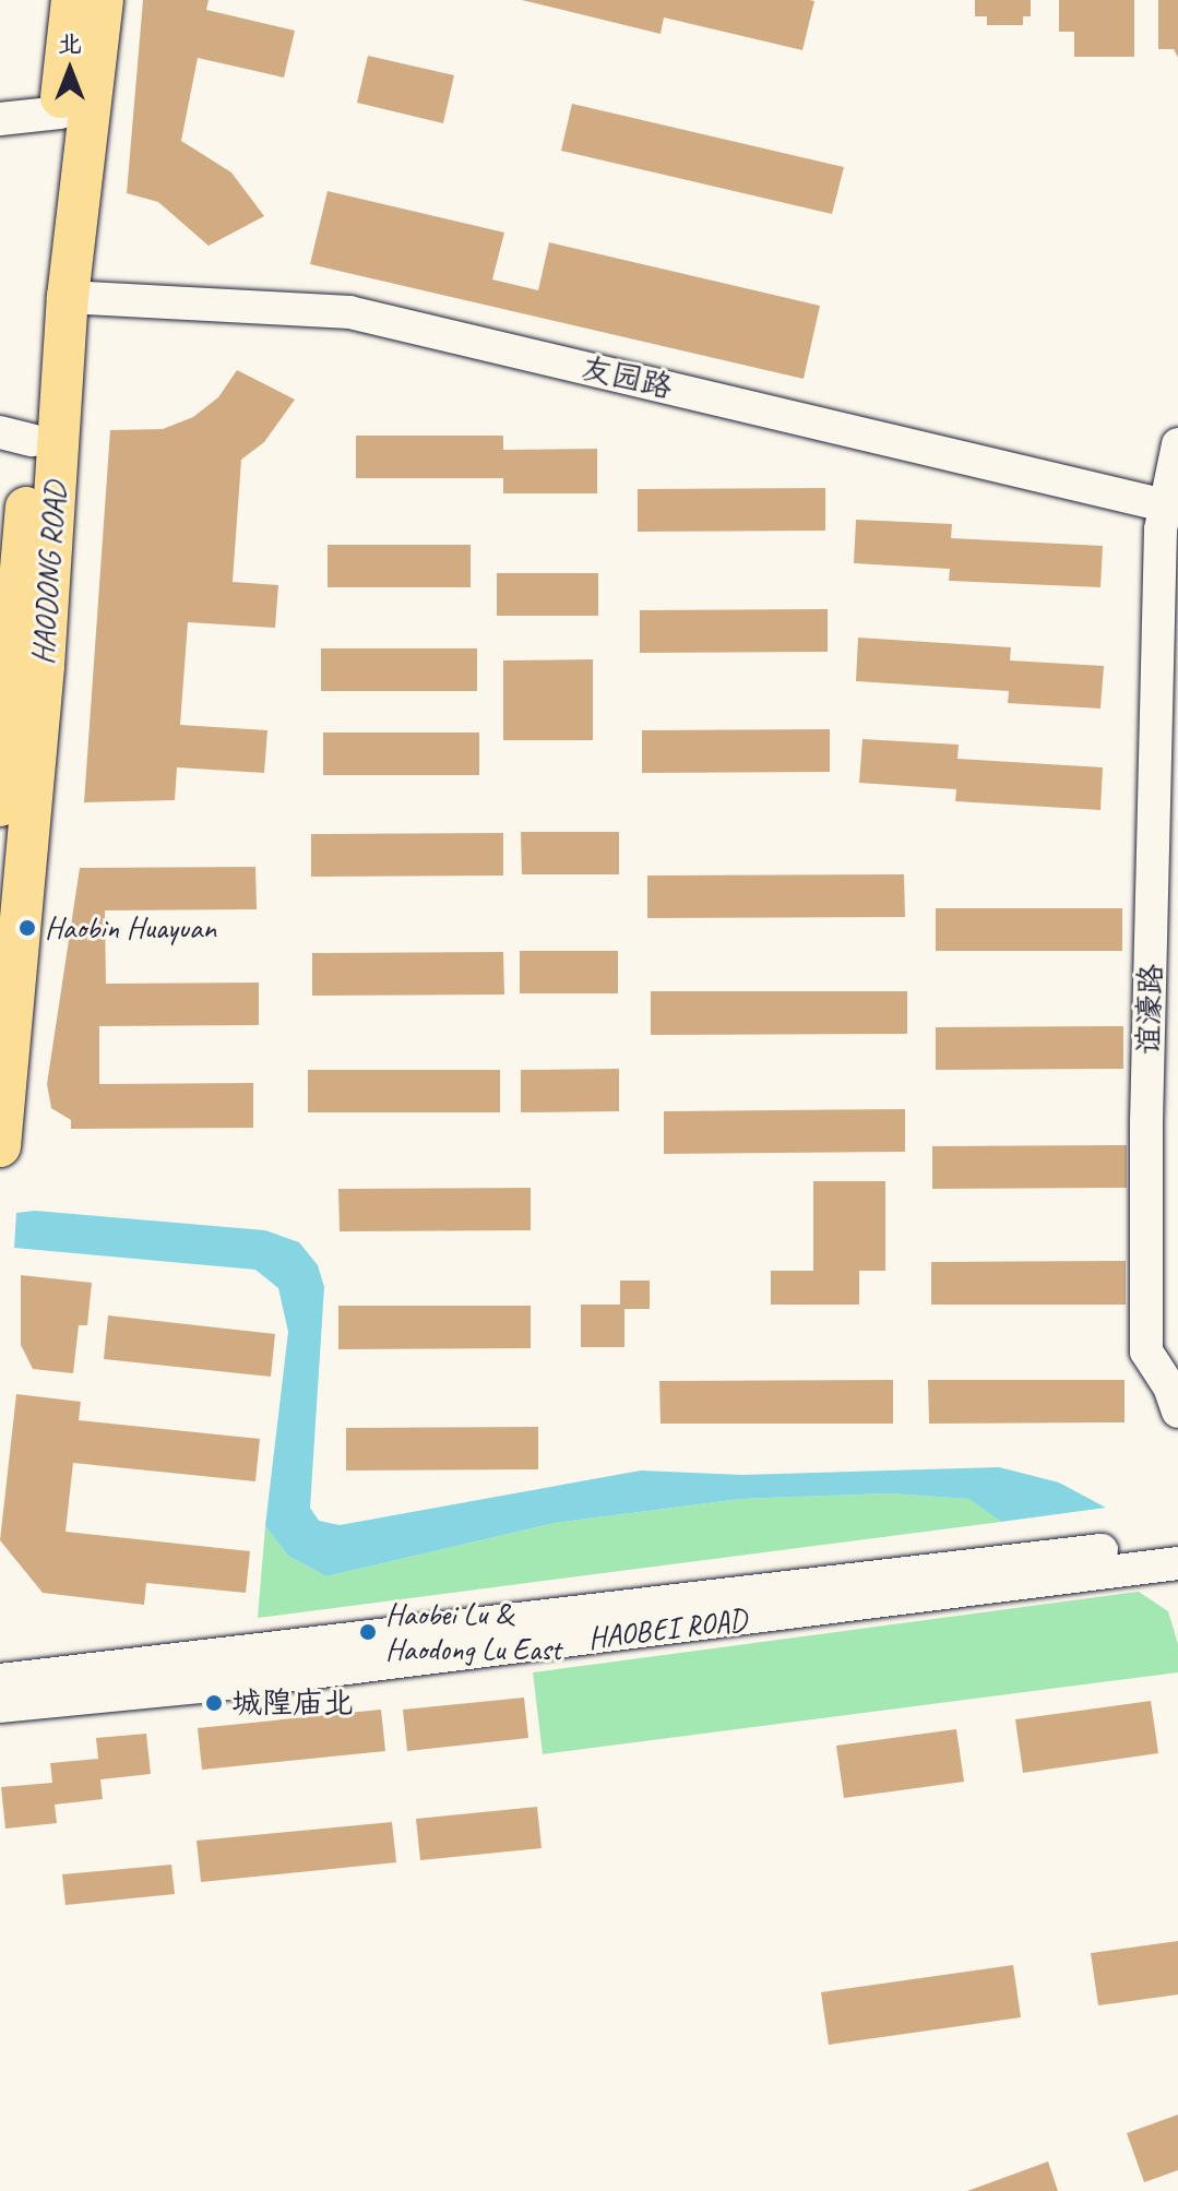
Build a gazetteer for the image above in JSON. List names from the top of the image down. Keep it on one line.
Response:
{"streets":{"main road":["HAODONG ROAD"],"street":["友园路","谊濠路","HAOBEI ROAD"]},"crossings":[["友园路","HAODONG ROAD"],["友园路","谊濠路"]],"places":["Haobin Huayuan","Haobei Lu & Haodong Lu East","城隍庙北"],"north":"top"}
